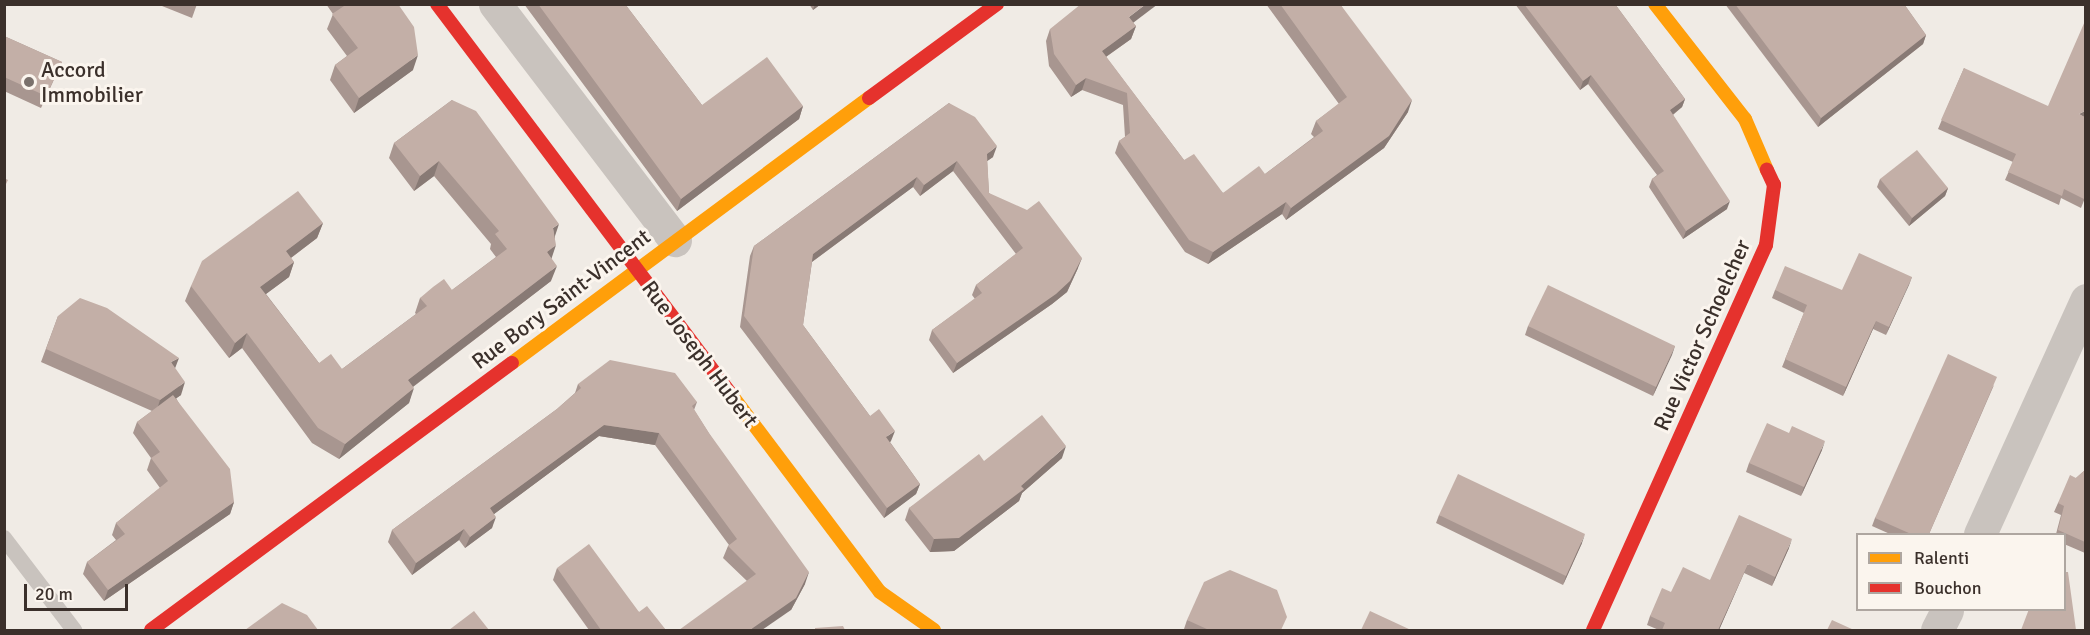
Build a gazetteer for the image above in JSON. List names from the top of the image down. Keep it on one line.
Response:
{"streets":{"street":["Rue Bory Saint-Vincent","Rue Victor Schoelcher","Rue Joseph Hubert"]},"crossings":[["Rue Bory Saint-Vincent","Rue Joseph Hubert"]],"places":["Accord Immobilier"],"legend":["Ralenti","Bouchon"],"scale_bar":"20 m"}
